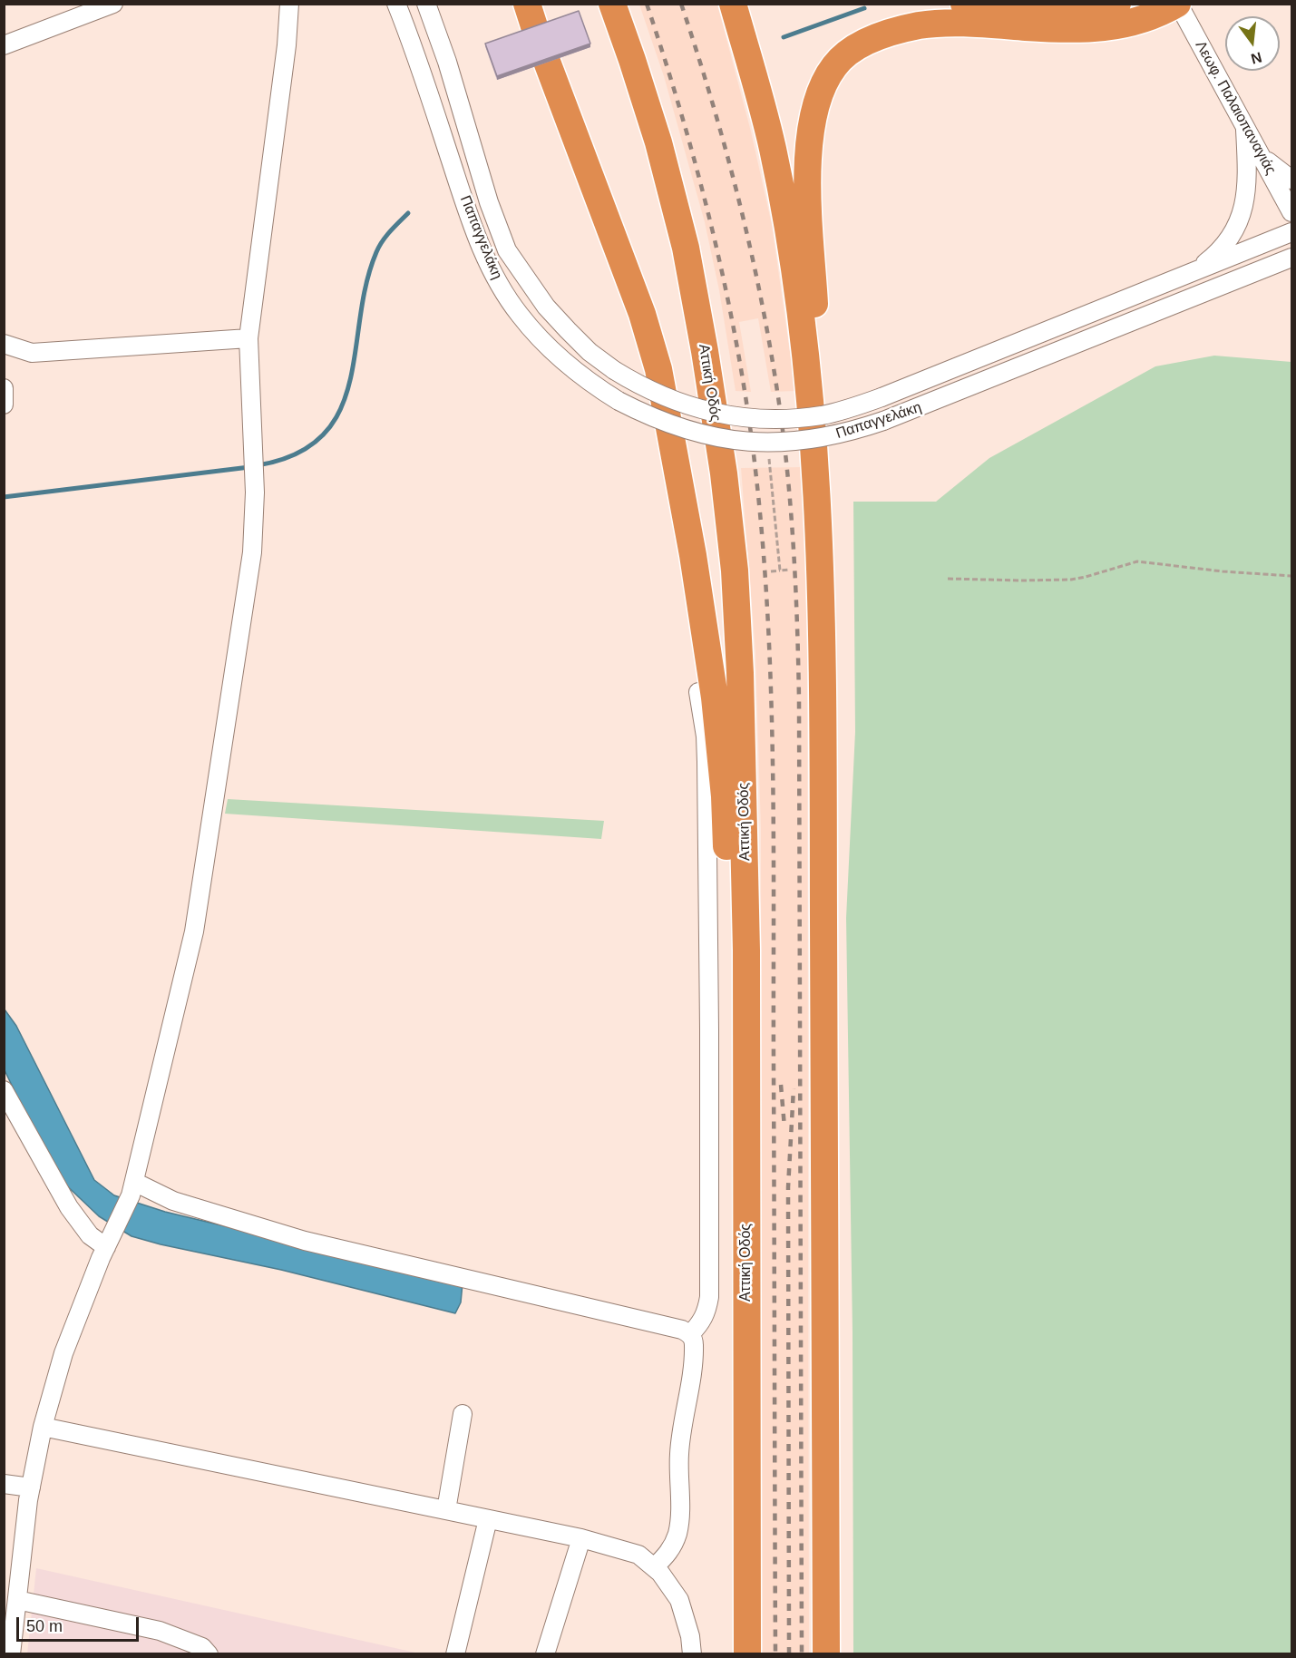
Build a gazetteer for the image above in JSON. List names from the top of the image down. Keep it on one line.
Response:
{"streets":{"highway":["Αττική Οδός"],"street":["Λεωφ. Παλαιοπαναγιάς","Παπαγγελάκη"]},"scale_bar":"50 m","north":"bottom"}
